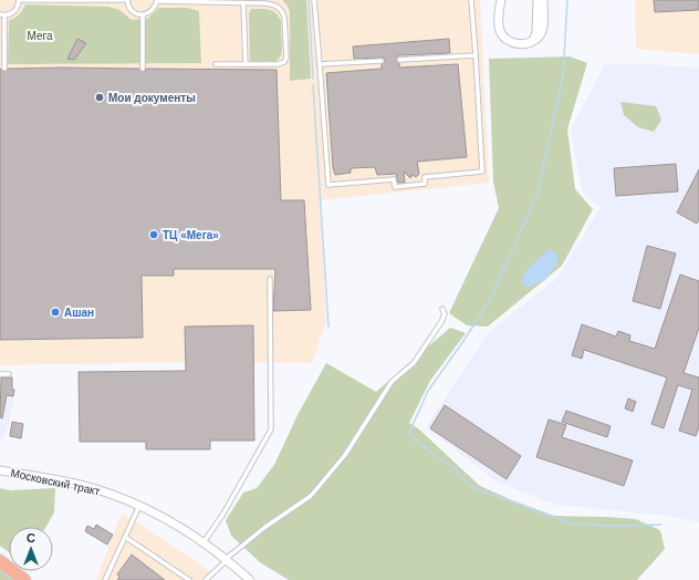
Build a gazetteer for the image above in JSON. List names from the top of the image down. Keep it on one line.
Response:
{"streets":{"street":["Московский тракт"]},"parks":["Мега"],"places":["Мои документы","ТЦ «Мега»","Ашан"],"north":"top"}
